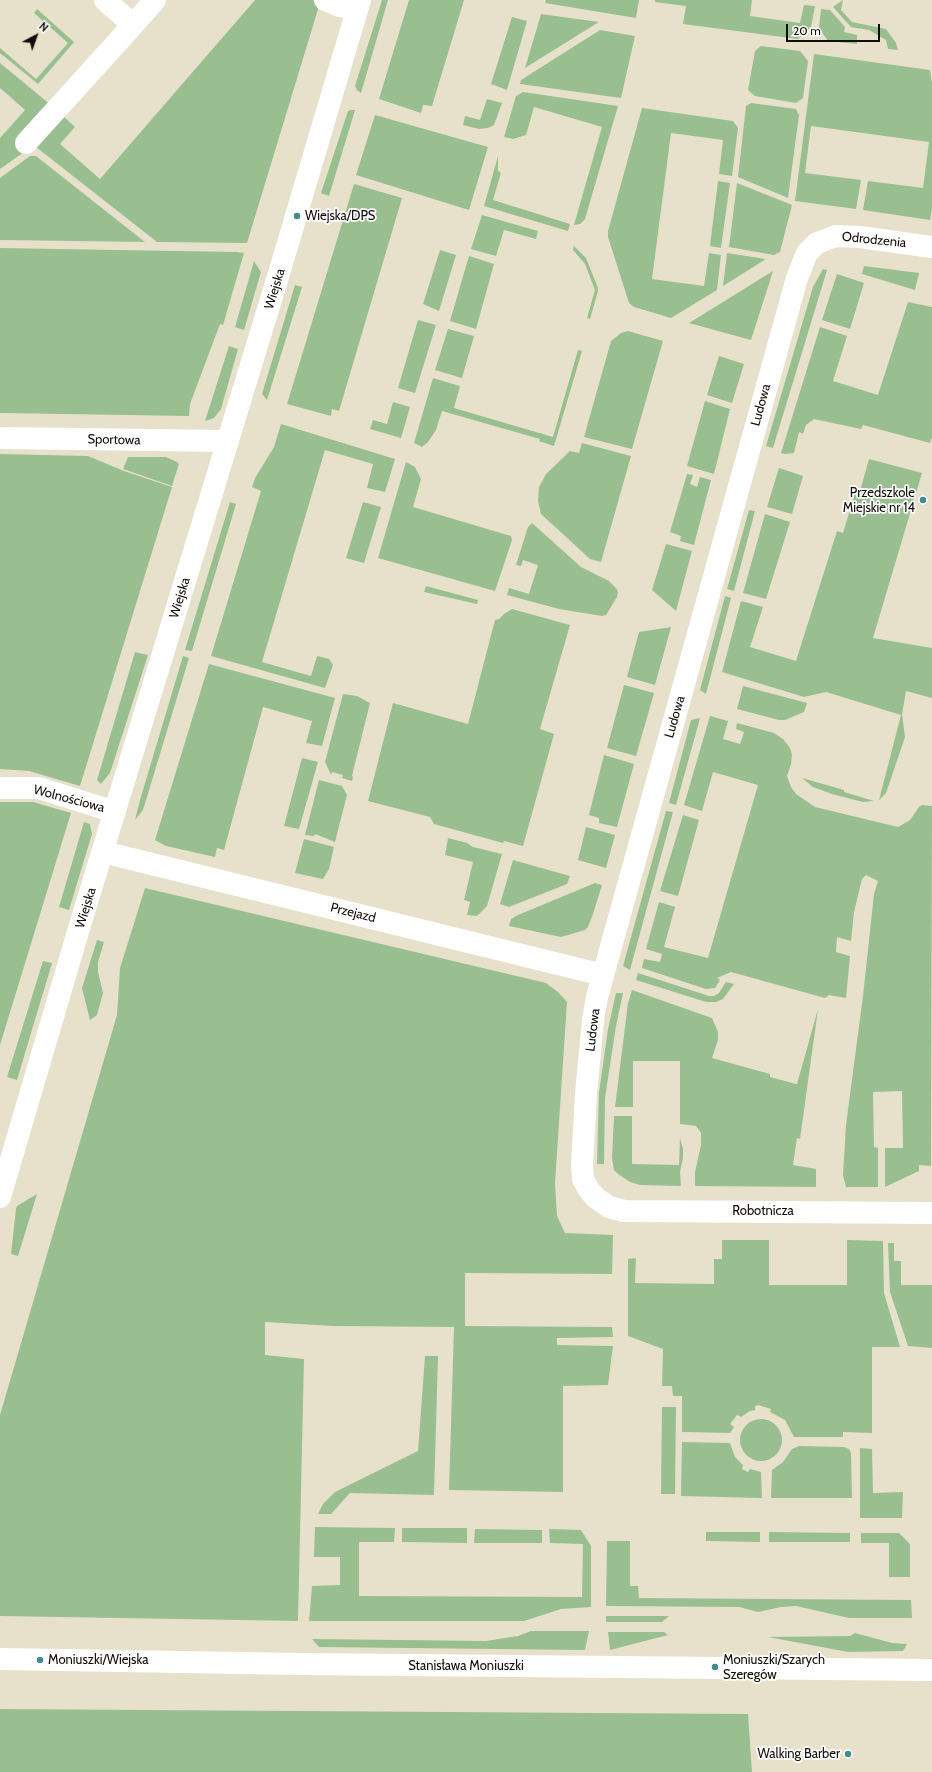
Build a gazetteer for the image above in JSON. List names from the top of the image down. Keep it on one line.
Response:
{"streets":{"street":["Odrodzenia","Wiejska","Ludowa","Sportowa","Wolnościowa","Przejazd","Robotnicza","Stanisława Moniuszki"]},"crossings":[["Odrodzenia","Ludowa"],["Wiejska","Sportowa"],["Wiejska","Wolnościowa"],["Wiejska","Przejazd"],["Ludowa","Przejazd"],["Ludowa","Robotnicza"]],"places":["Wiejska/DPS","Przedszkole Miejskie nr 14","Moniuszki/Wiejska","Moniuszki/Szarych Szeregów","Walking Barber"],"scale_bar":"20 m","north":"top right"}
